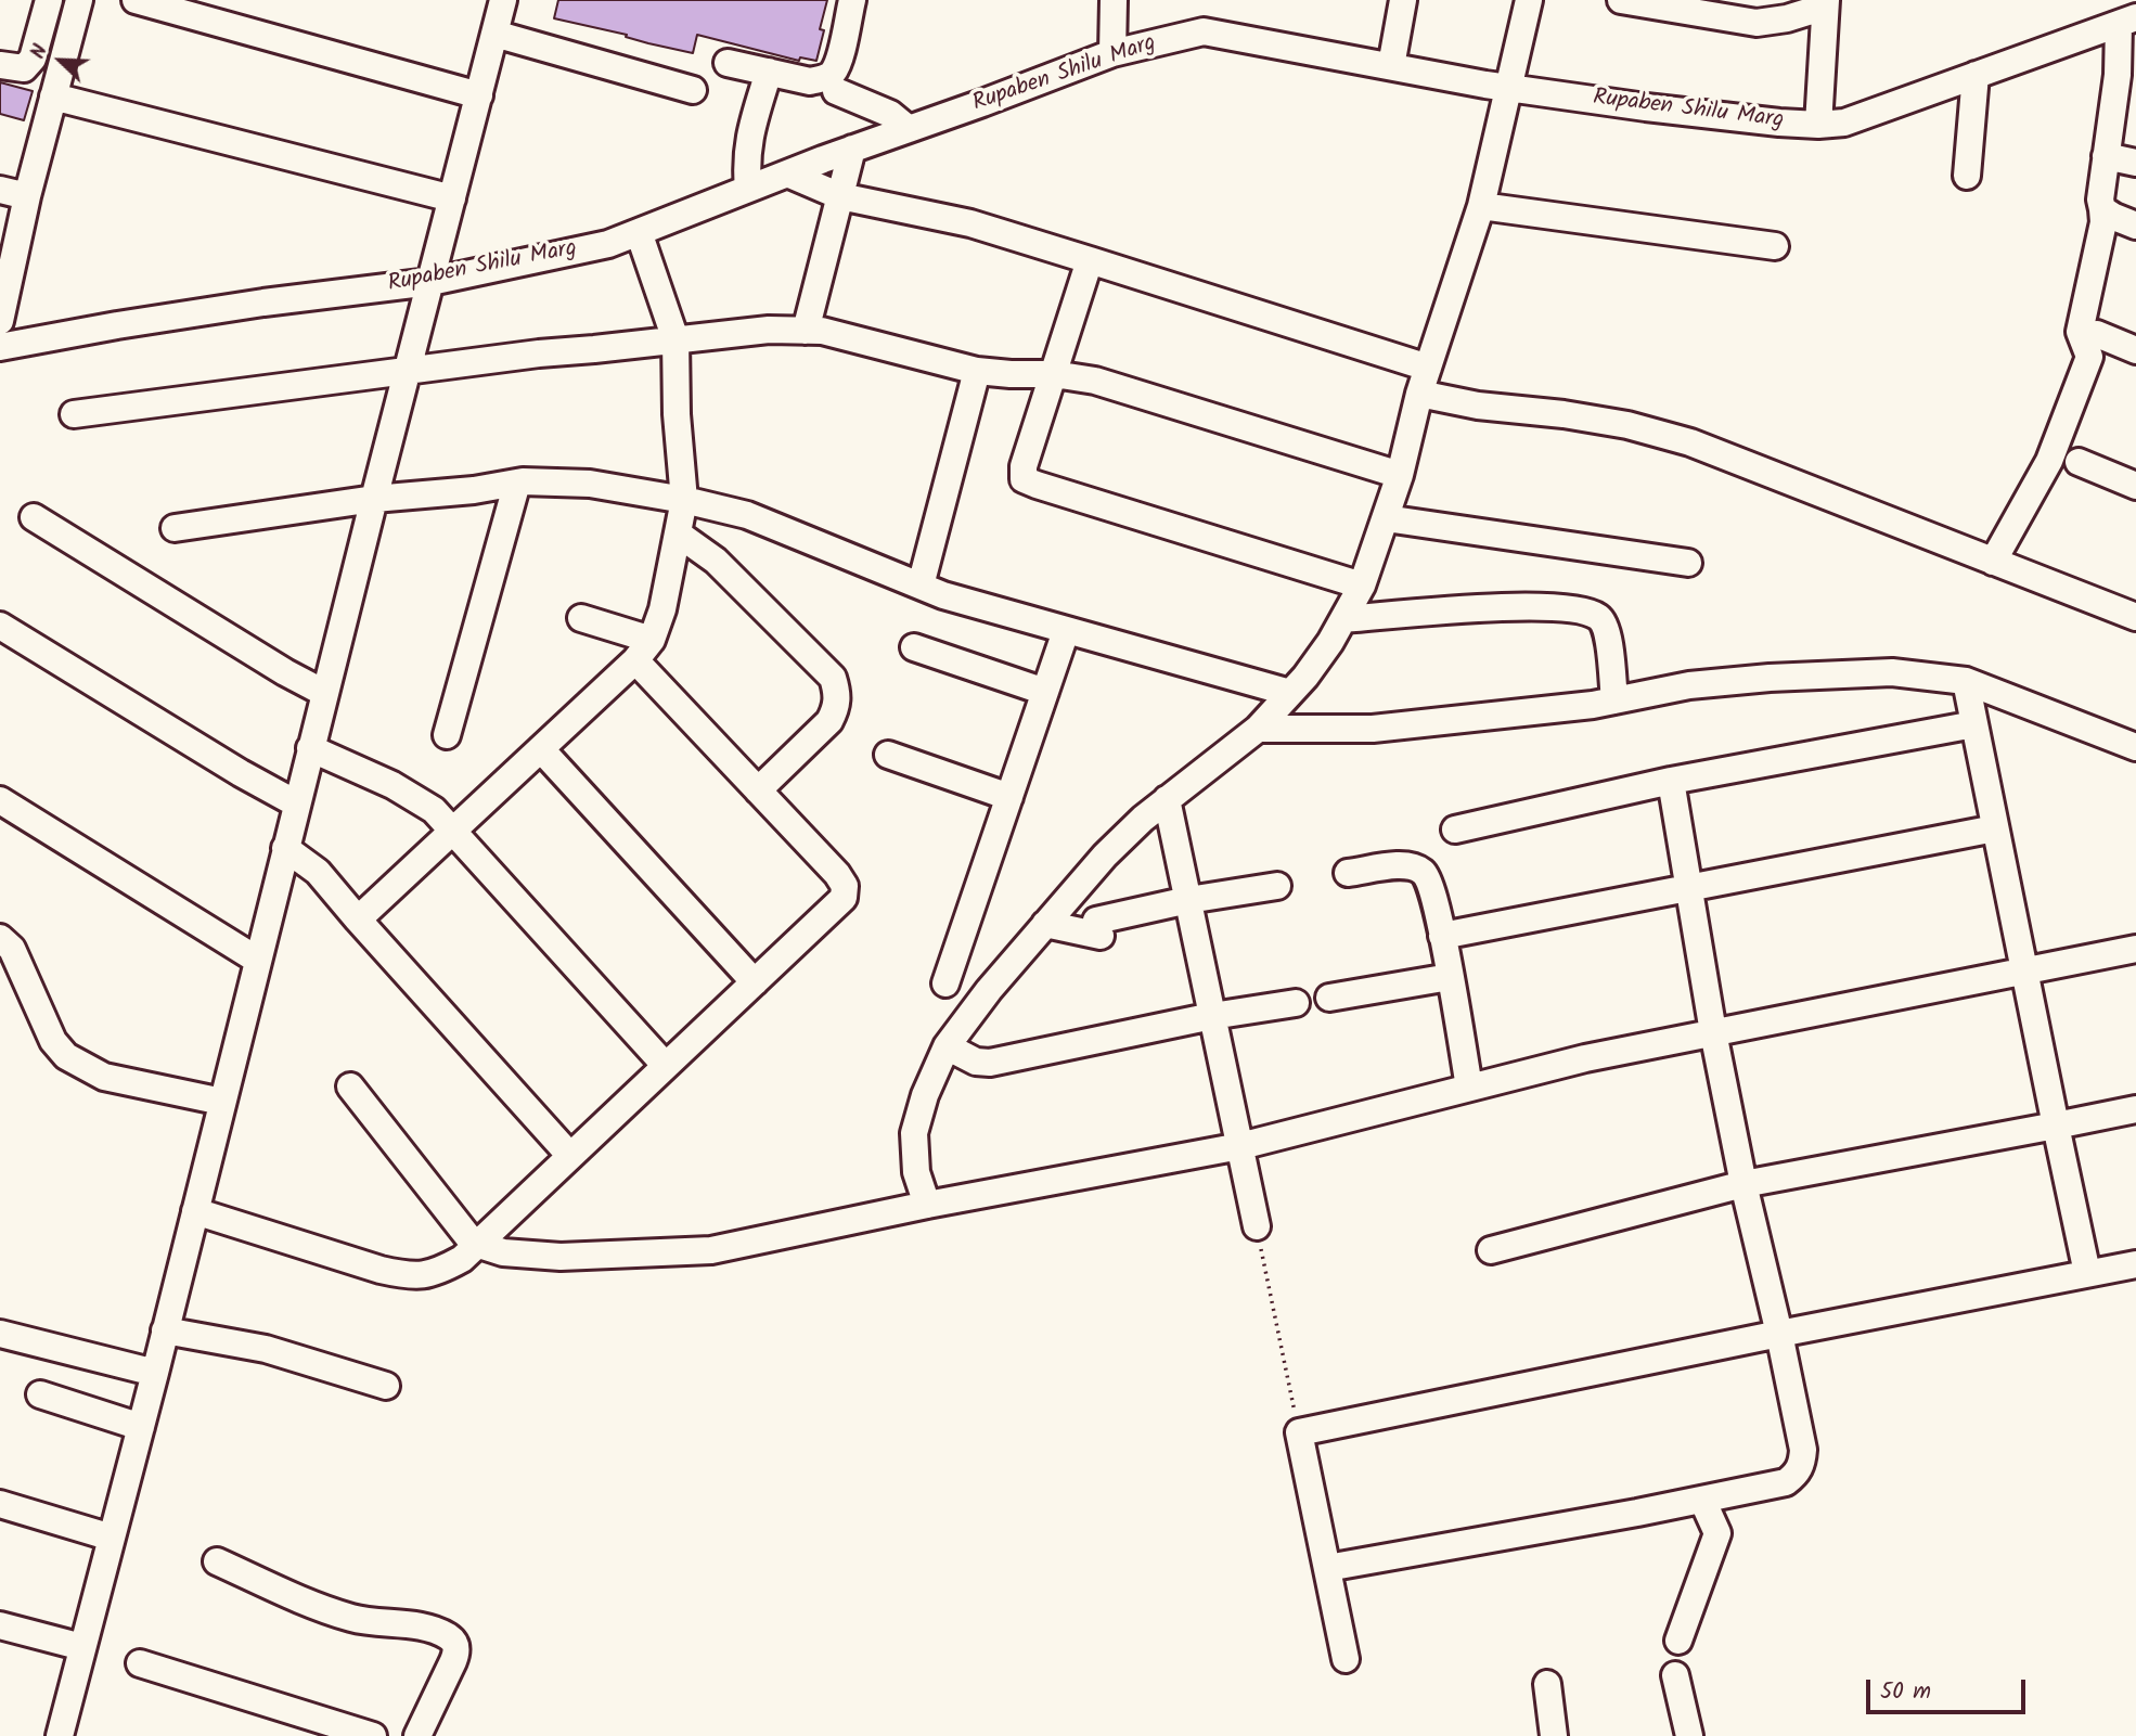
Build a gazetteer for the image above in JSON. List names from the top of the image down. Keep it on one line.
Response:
{"streets":{"street":["Rupaben Shilu Marg"]},"scale_bar":"50 m","north":"top left"}
